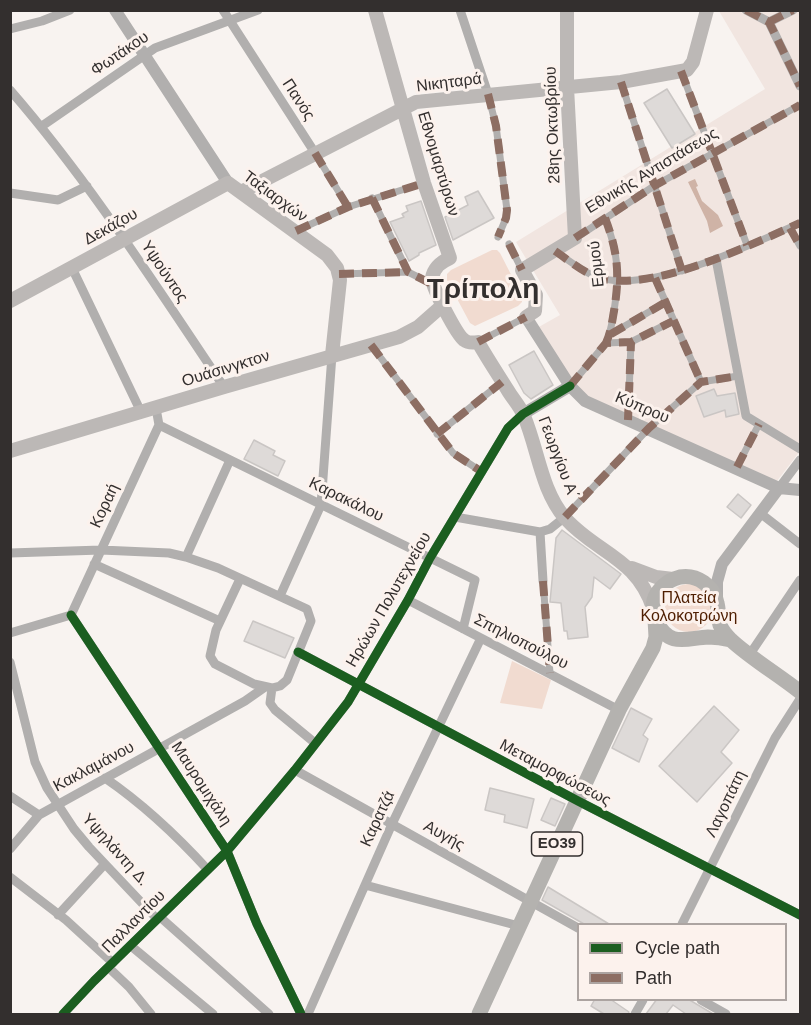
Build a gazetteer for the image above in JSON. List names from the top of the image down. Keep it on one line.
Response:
{"streets":{"main road":["Νικηταρά","28ης Οκτωβρίου","Εθνομαρτύρων","Εθνικής Αντιστάσεως","Ταξιαρχών","Δεκάζου","Ουάσινγκτον","Γεωργίου Α΄","ΕΟ39"],"street":["Φωτάκου","Πανός","Ερμού","Υψούντος","Κύπρου","Καρακάλου","Κοραή","Ηρώων Πολυτεχνείου","Σπηλιοπούλου","Κακλαμάνου","Μεταμορφώσεως","Μαυρομιχάλη","Λαγοπάτη","Καρατζά","Αυγής","Υψηλάντη Δ.","Παλλαντίου"]},"crossings":[["Φωτάκου","Πανός"],["Φωτάκου","Ταξιαρχών"],["Φωτάκου","Υψούντος"],["Νικηταρά","Πανός"],["Νικηταρά","28ης Οκτωβρίου"],["Νικηταρά","Εθνομαρτύρων"],["Νικηταρά","Ταξιαρχών"],["28ης Οκτωβρίου","Εθνικής Αντιστάσεως"],["Εθνικής Αντιστάσεως","Ερμού"],["Ταξιαρχών","Δεκάζου"],["Δεκάζου","Υψούντος"],["Ερμού","Κύπρου"],["Υψούντος","Ουάσινγκτον"],["Γεωργίου Α΄","Ηρώων Πολυτεχνείου"],["Γεωργίου Α΄","ΕΟ39"],["Καρακάλου","Κοραή"],["Καρακάλου","Ηρώων Πολυτεχνείου"],["Καρακάλου","Σπηλιοπούλου"],["Κοραή","Μαυρομιχάλη"],["Ηρώων Πολυτεχνείου","Σπηλιοπούλου"],["Ηρώων Πολυτεχνείου","Μεταμορφώσεως"],["Ηρώων Πολυτεχνείου","Μαυρομιχάλη"],["Ηρώων Πολυτεχνείου","Αυγής"],["Ηρώων Πολυτεχνείου","Παλλαντίου"],["Σπηλιοπούλου","Καρατζά"],["Σπηλιοπούλου","ΕΟ39"],["Κακλαμάνου","Μεταμορφώσεως"],["Κακλαμάνου","Μαυρομιχάλη"],["Κακλαμάνου","Υψηλάντη Δ."],["Μεταμορφώσεως","Λαγοπάτη"],["Μεταμορφώσεως","Καρατζά"],["Μεταμορφώσεως","ΕΟ39"],["Μαυρομιχάλη","Παλλαντίου"],["Καρατζά","Αυγής"],["Αυγής","ΕΟ39"],["Υψηλάντη Δ.","Παλλαντίου"]],"districts":["Τρίπολη"],"parks":["Πλατεία Κολοκοτρώνη"],"legend":["Cycle path","Path"]}
